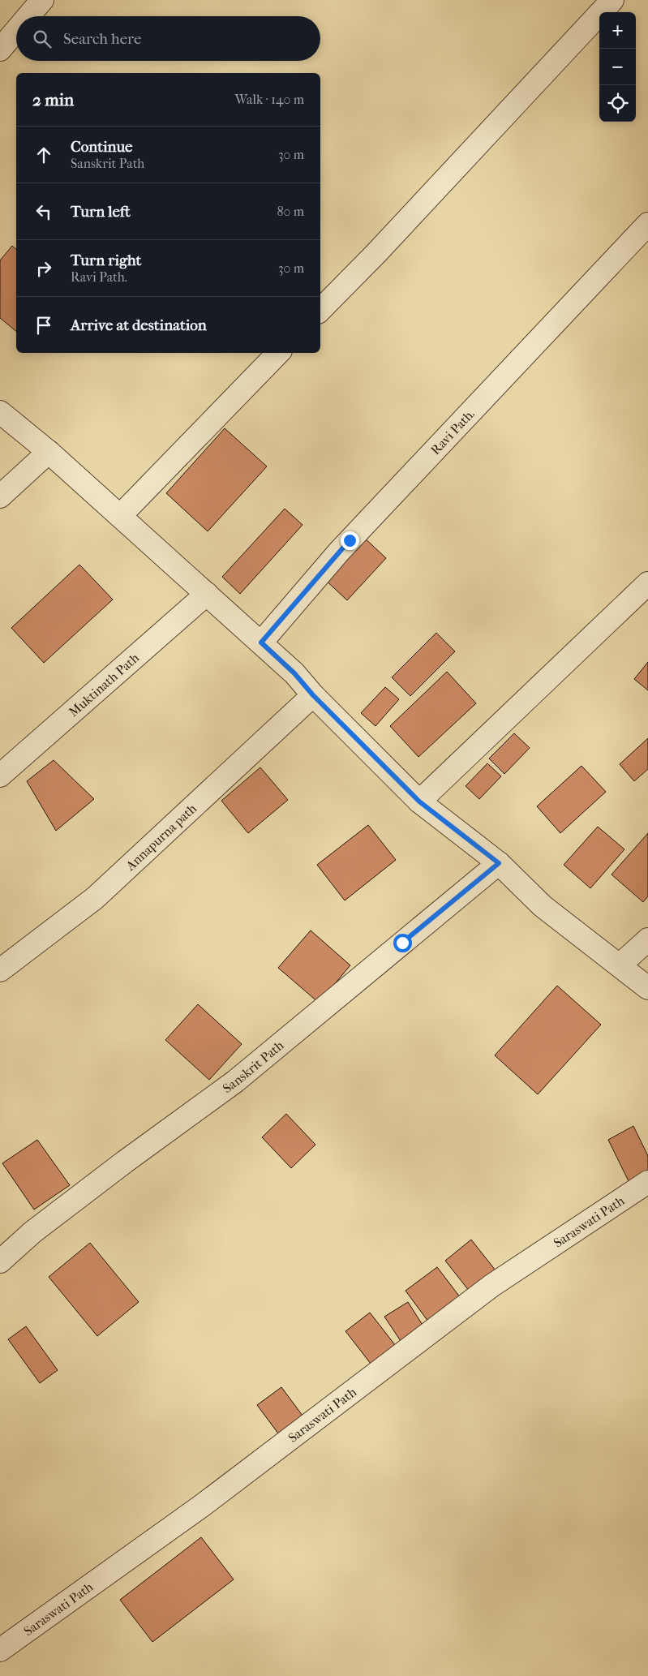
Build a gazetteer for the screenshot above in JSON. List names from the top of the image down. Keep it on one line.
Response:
{"streets":{"street":["Ravi Path.","Muktinath Path","Annapurna path","Sanskrit Path","Saraswati Path"]},"page":{"map_buttons":["+","−"],"search":"Search here","heading":["2 min","Walk · 140 m"],"list":[["Continue","Sanskrit Path","30 m"],["Turn left","80 m"],["Turn right","Ravi Path.","30 m"],"Arrive at destination"]}}
